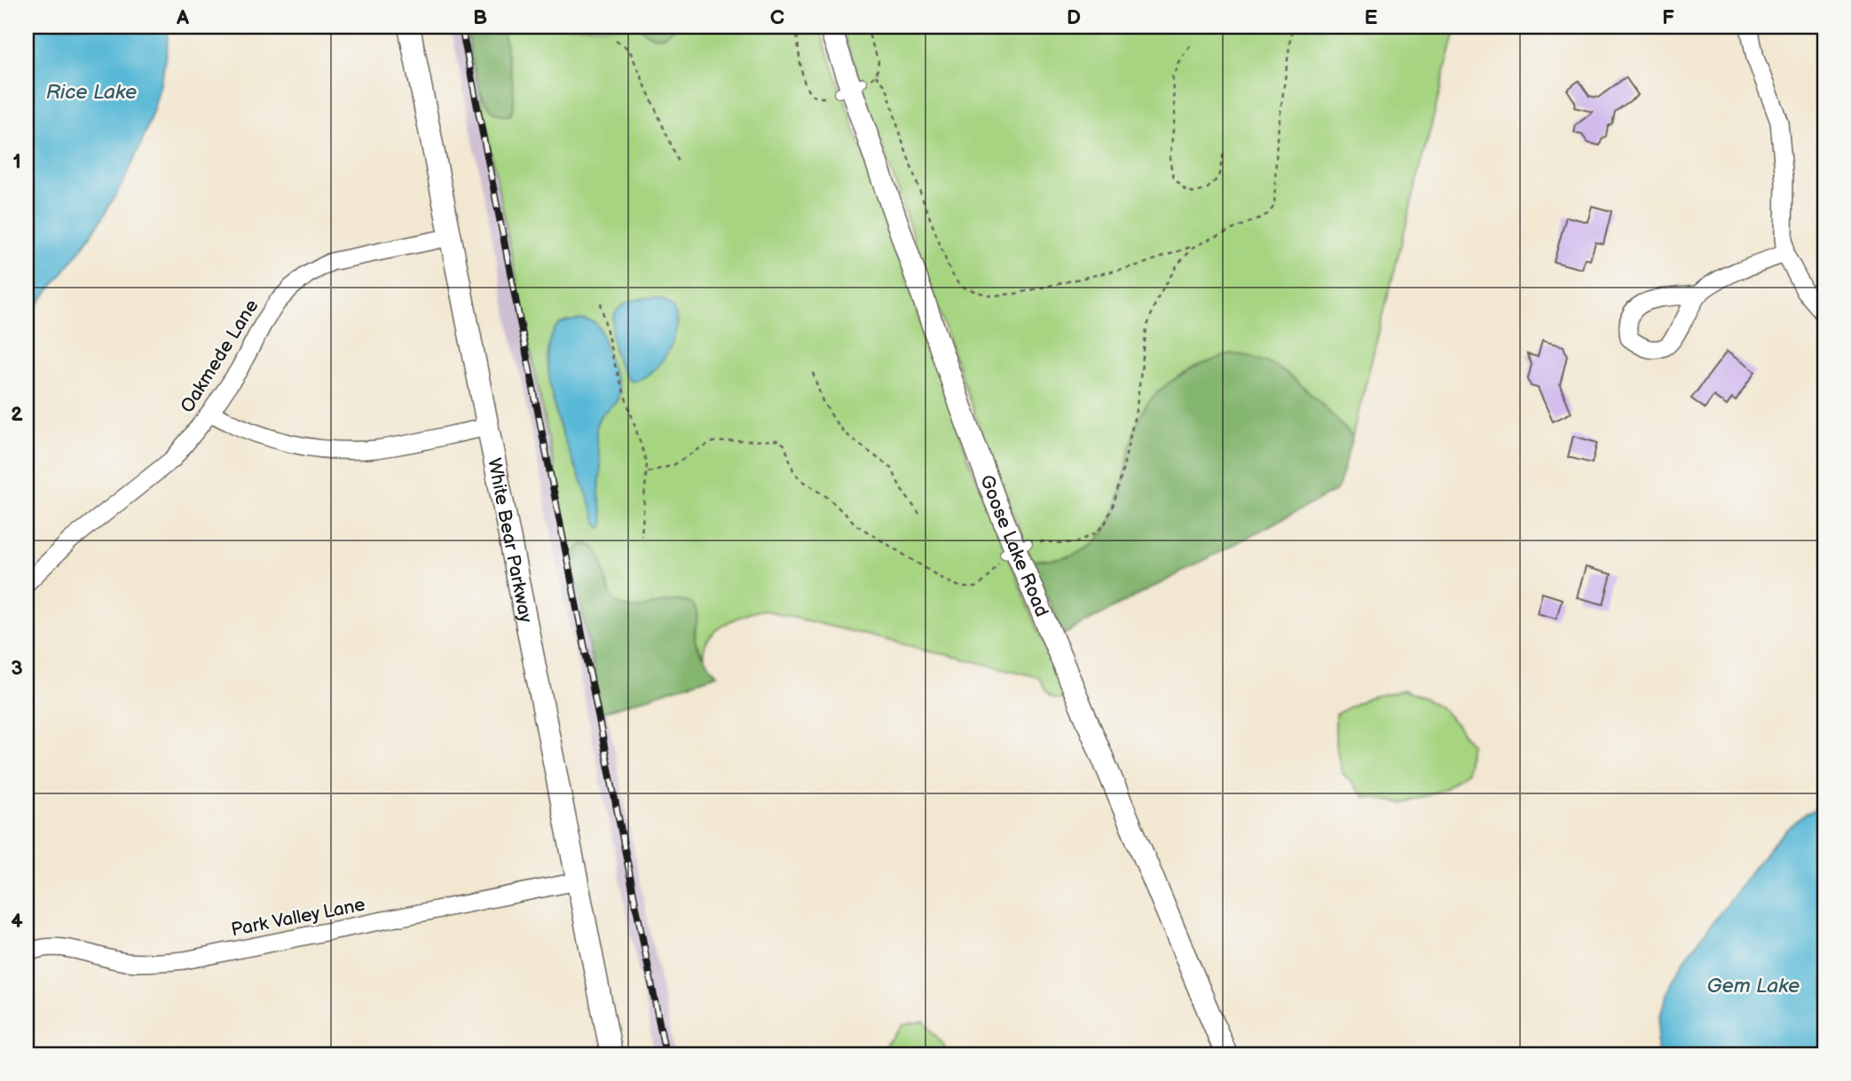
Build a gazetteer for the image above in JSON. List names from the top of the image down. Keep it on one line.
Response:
{"streets":{"street":["Oakmede Lane","White Bear Parkway","Goose Lake Road","Park Valley Lane"]},"crossings":[["Oakmede Lane","White Bear Parkway"],["White Bear Parkway","Park Valley Lane"]],"water":["Rice Lake","Gem Lake"],"grid":{"columns":["A","B","C","D","E","F"],"rows":["1","2","3","4"]}}
